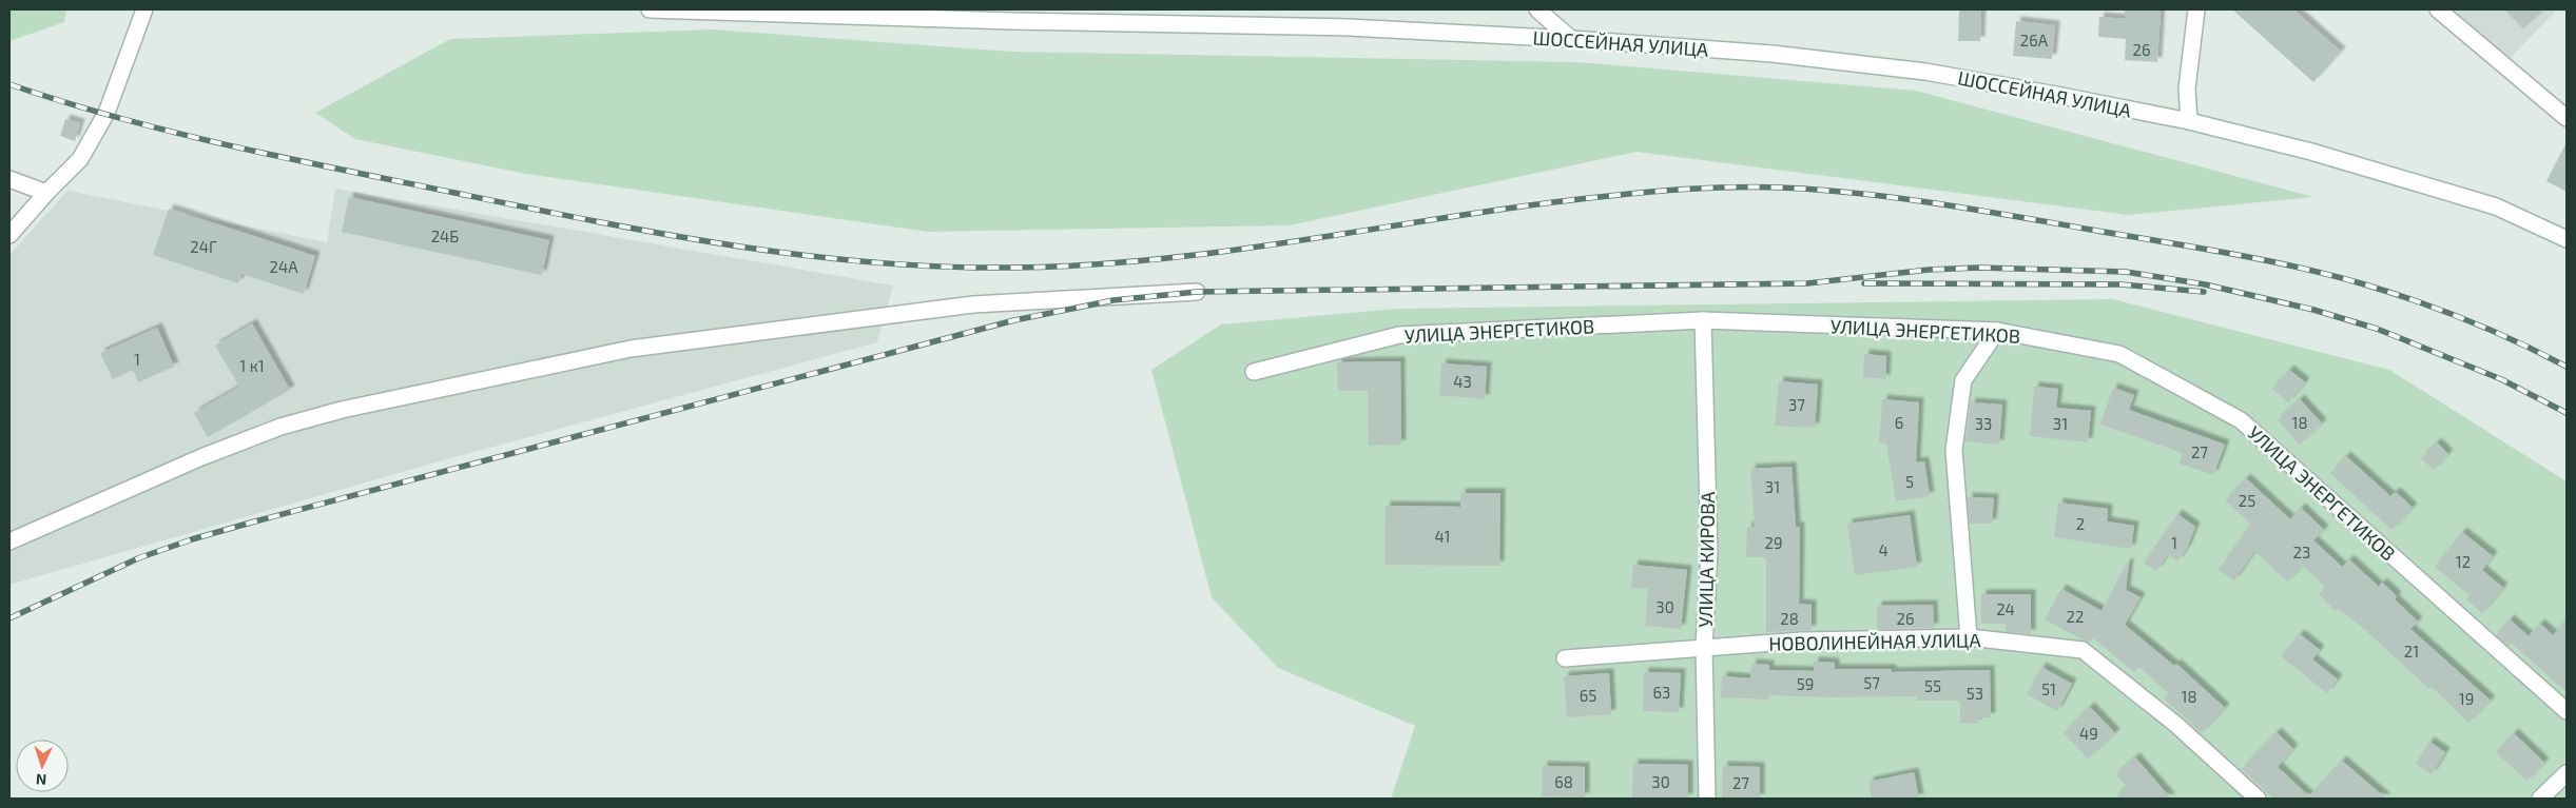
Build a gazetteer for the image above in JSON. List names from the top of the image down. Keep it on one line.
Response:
{"streets":{"street":["ШОССЕЙНАЯ УЛИЦА","УЛИЦА ЭНЕРГЕТИКОВ","УЛИЦА КИРОВА","НОВОЛИНЕЙНАЯ УЛИЦА"]},"crossings":[["УЛИЦА ЭНЕРГЕТИКОВ","УЛИЦА КИРОВА"],["УЛИЦА КИРОВА","НОВОЛИНЕЙНАЯ УЛИЦА"]],"house_numbers":["26А","26","24Б","24Г","24А","1","1 к1","43","37","6","18","33","31","27","5","31","25","2","41","29","1","4","23","12","30","24","22","28","26","21","57","59","55","51","63","53","65","18","19","49","68","30","27"],"north":"bottom"}
